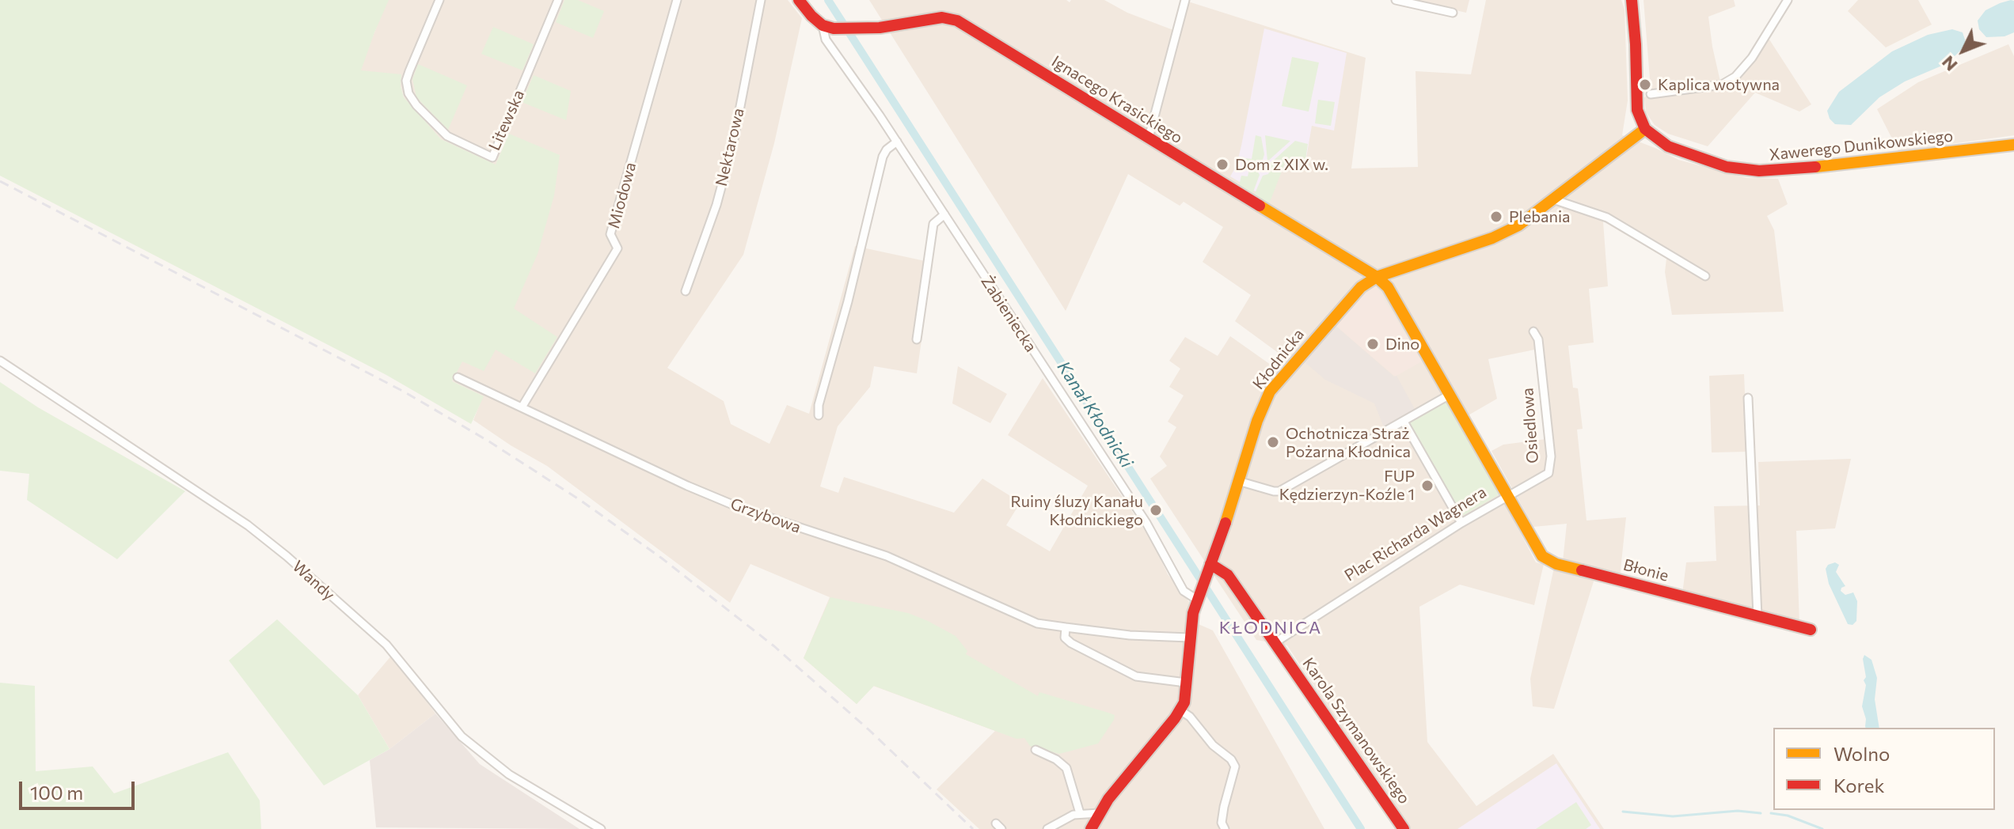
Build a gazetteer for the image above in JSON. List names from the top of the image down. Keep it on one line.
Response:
{"streets":{"street":["Ignacego Krasickiego","Litewska","Xawerego Dunikowskiego","Nektarowa","Miodowa","Żabieniecka","Kłodnicka","Osiedlowa","Grzybowa","Plac Richarda Wagnera","Błonie","Wandy","Karola Szymanowskiego"]},"crossings":[["Ignacego Krasickiego","Żabieniecka"],["Ignacego Krasickiego","Kłodnicka"],["Xawerego Dunikowskiego","Kłodnicka"],["Miodowa","Grzybowa"],["Żabieniecka","Kłodnicka"],["Kłodnicka","Grzybowa"],["Kłodnicka","Karola Szymanowskiego"],["Osiedlowa","Plac Richarda Wagnera"],["Osiedlowa","Błonie"],["Plac Richarda Wagnera","Błonie"],["Plac Richarda Wagnera","Karola Szymanowskiego"]],"districts":["KŁODNICA"],"water":["Kanał Kłodnicki"],"places":["Kaplica wotywna","Dom z XIX w.","Plebania","Dino","Ochotnicza Straż Pożarna Kłodnica","FUP Kędzierzyn-Koźle 1","Ruiny śluzy Kanału Kłodnickiego"],"legend":["Wolno","Korek"],"scale_bar":"100 m","north":"bottom left"}
